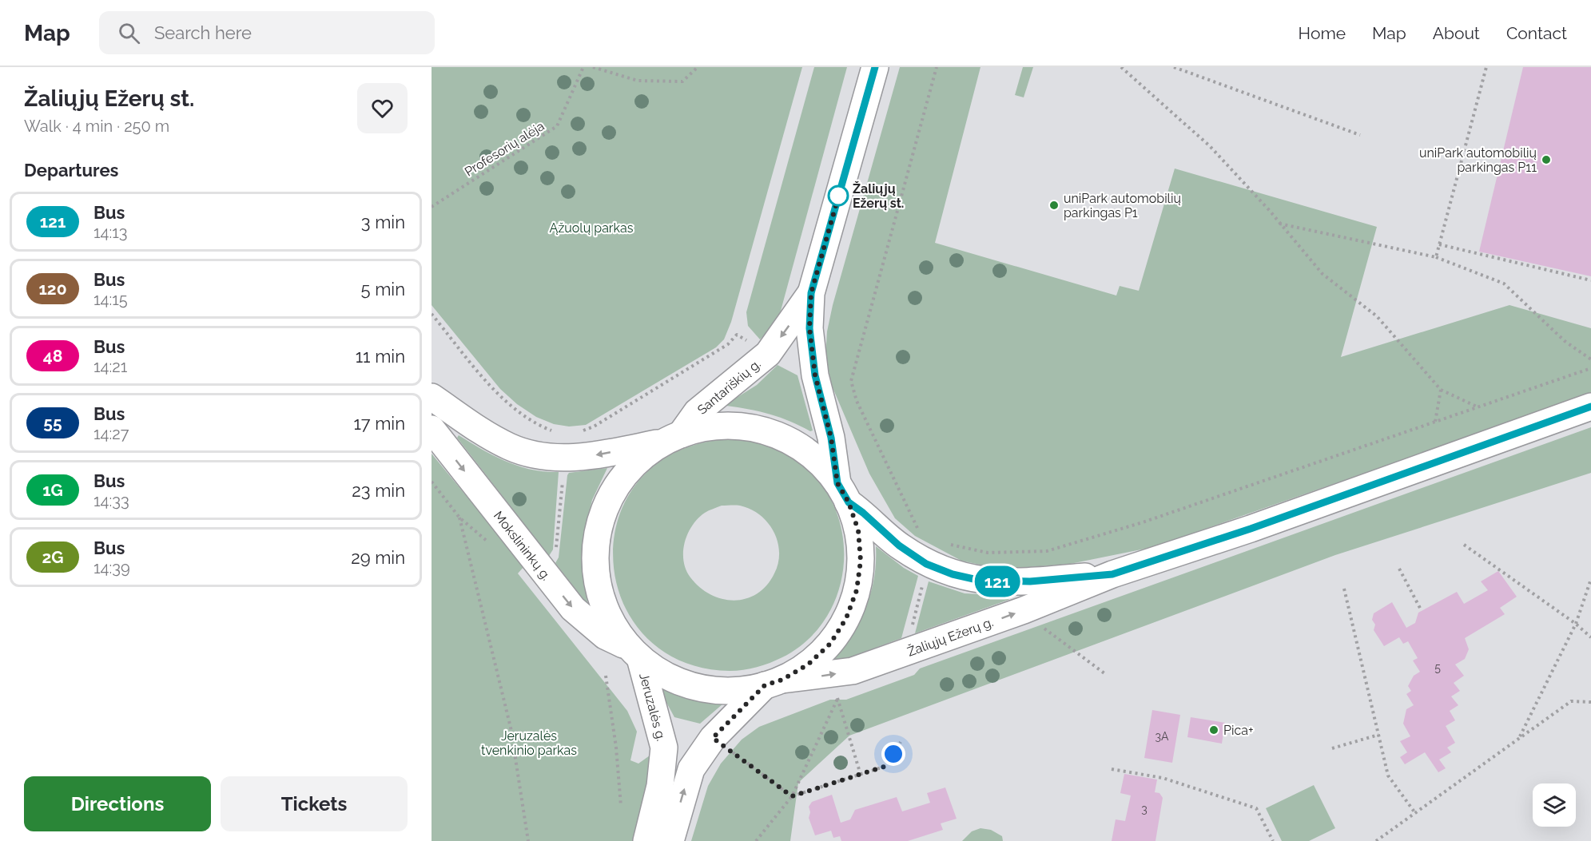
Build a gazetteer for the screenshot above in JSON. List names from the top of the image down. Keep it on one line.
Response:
{"streets":{"main road":["Santariškių g.","Mokslininkų g.","Žaliųjų Ežerų g.","Jeruzalės g."],"path":["Profesorių alėja"]},"crossings":[["Santariškių g.","Žaliųjų Ežerų g."],["Mokslininkų g.","Jeruzalės g."]],"parks":["Ąžuolų parkas","Jeruzalės tvenkinio parkas"],"places":["uniPark automobilių parkingas P11","Žaliųjų Ežerų st.","uniPark automobilių parkingas P1","Pica+"],"lines":["bus line 121"],"house_numbers":["5","3A","3"],"page":{"header":"Map","search":"Search here","nav":["Home","Map","About","Contact"],"heading":[["Žaliųjų Ežerų st.","Walk · 4 min · 250 m"],"Departures"],"on_map":"121","list":[{"mark":"121","name":"Bus","note":"14:13","value":"3 min"},{"mark":"120","name":"Bus","note":"14:15","value":"5 min"},{"mark":"48","name":"Bus","note":"14:21","value":"11 min"},{"mark":"55","name":"Bus","note":"14:27","value":"17 min"},{"mark":"1G","name":"Bus","note":"14:33","value":"23 min"},{"mark":"2G","name":"Bus","note":"14:39","value":"29 min"}],"buttons":["Directions","Tickets"]}}
